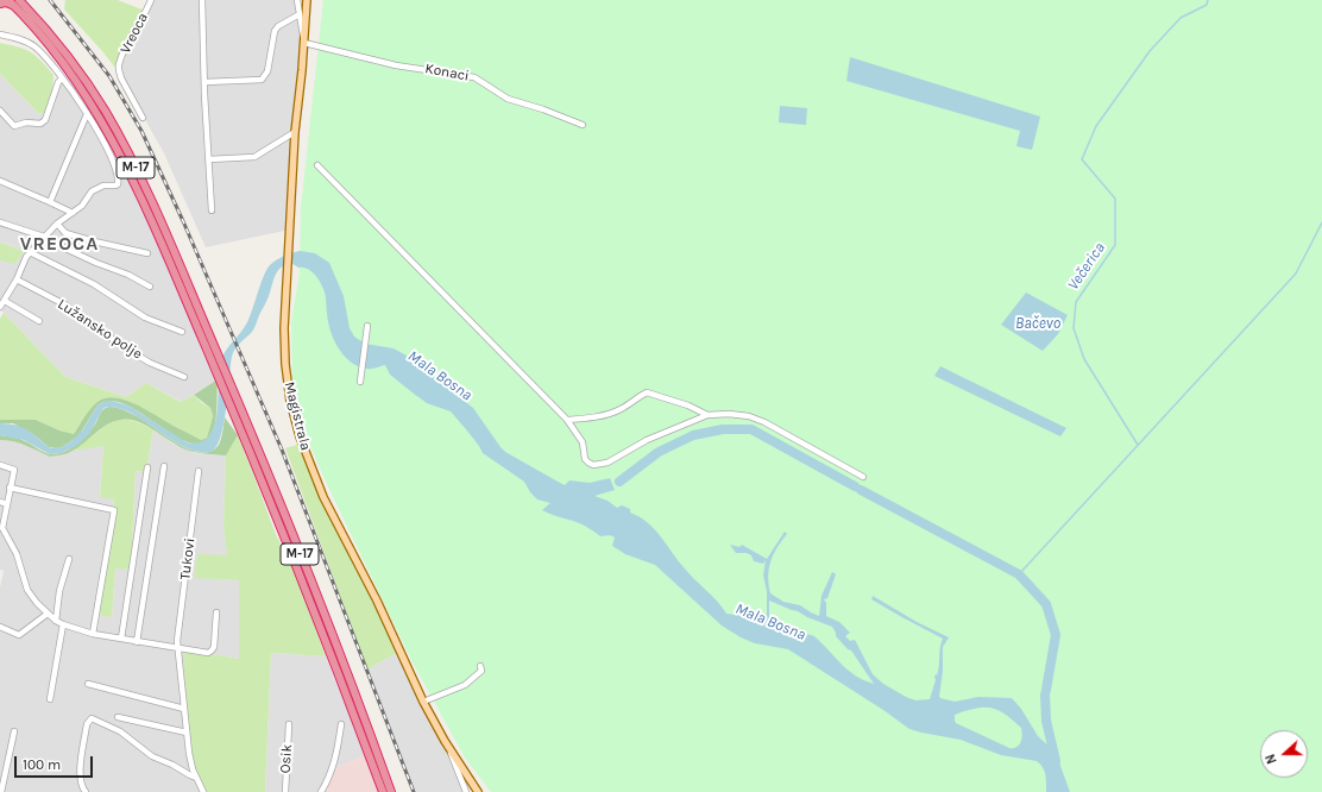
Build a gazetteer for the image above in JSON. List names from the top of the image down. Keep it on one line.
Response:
{"streets":{"highway":["M-17"],"main road":["Magistrala"],"street":["Vreoca","Konaci","Lužansko polje","Tukovi","Osik"]},"crossings":[["Konaci","Magistrala"]],"districts":["VREOCA"],"water":["Večerica","Bačevo","Mala Bosna"],"scale_bar":"100 m","north":"left"}
